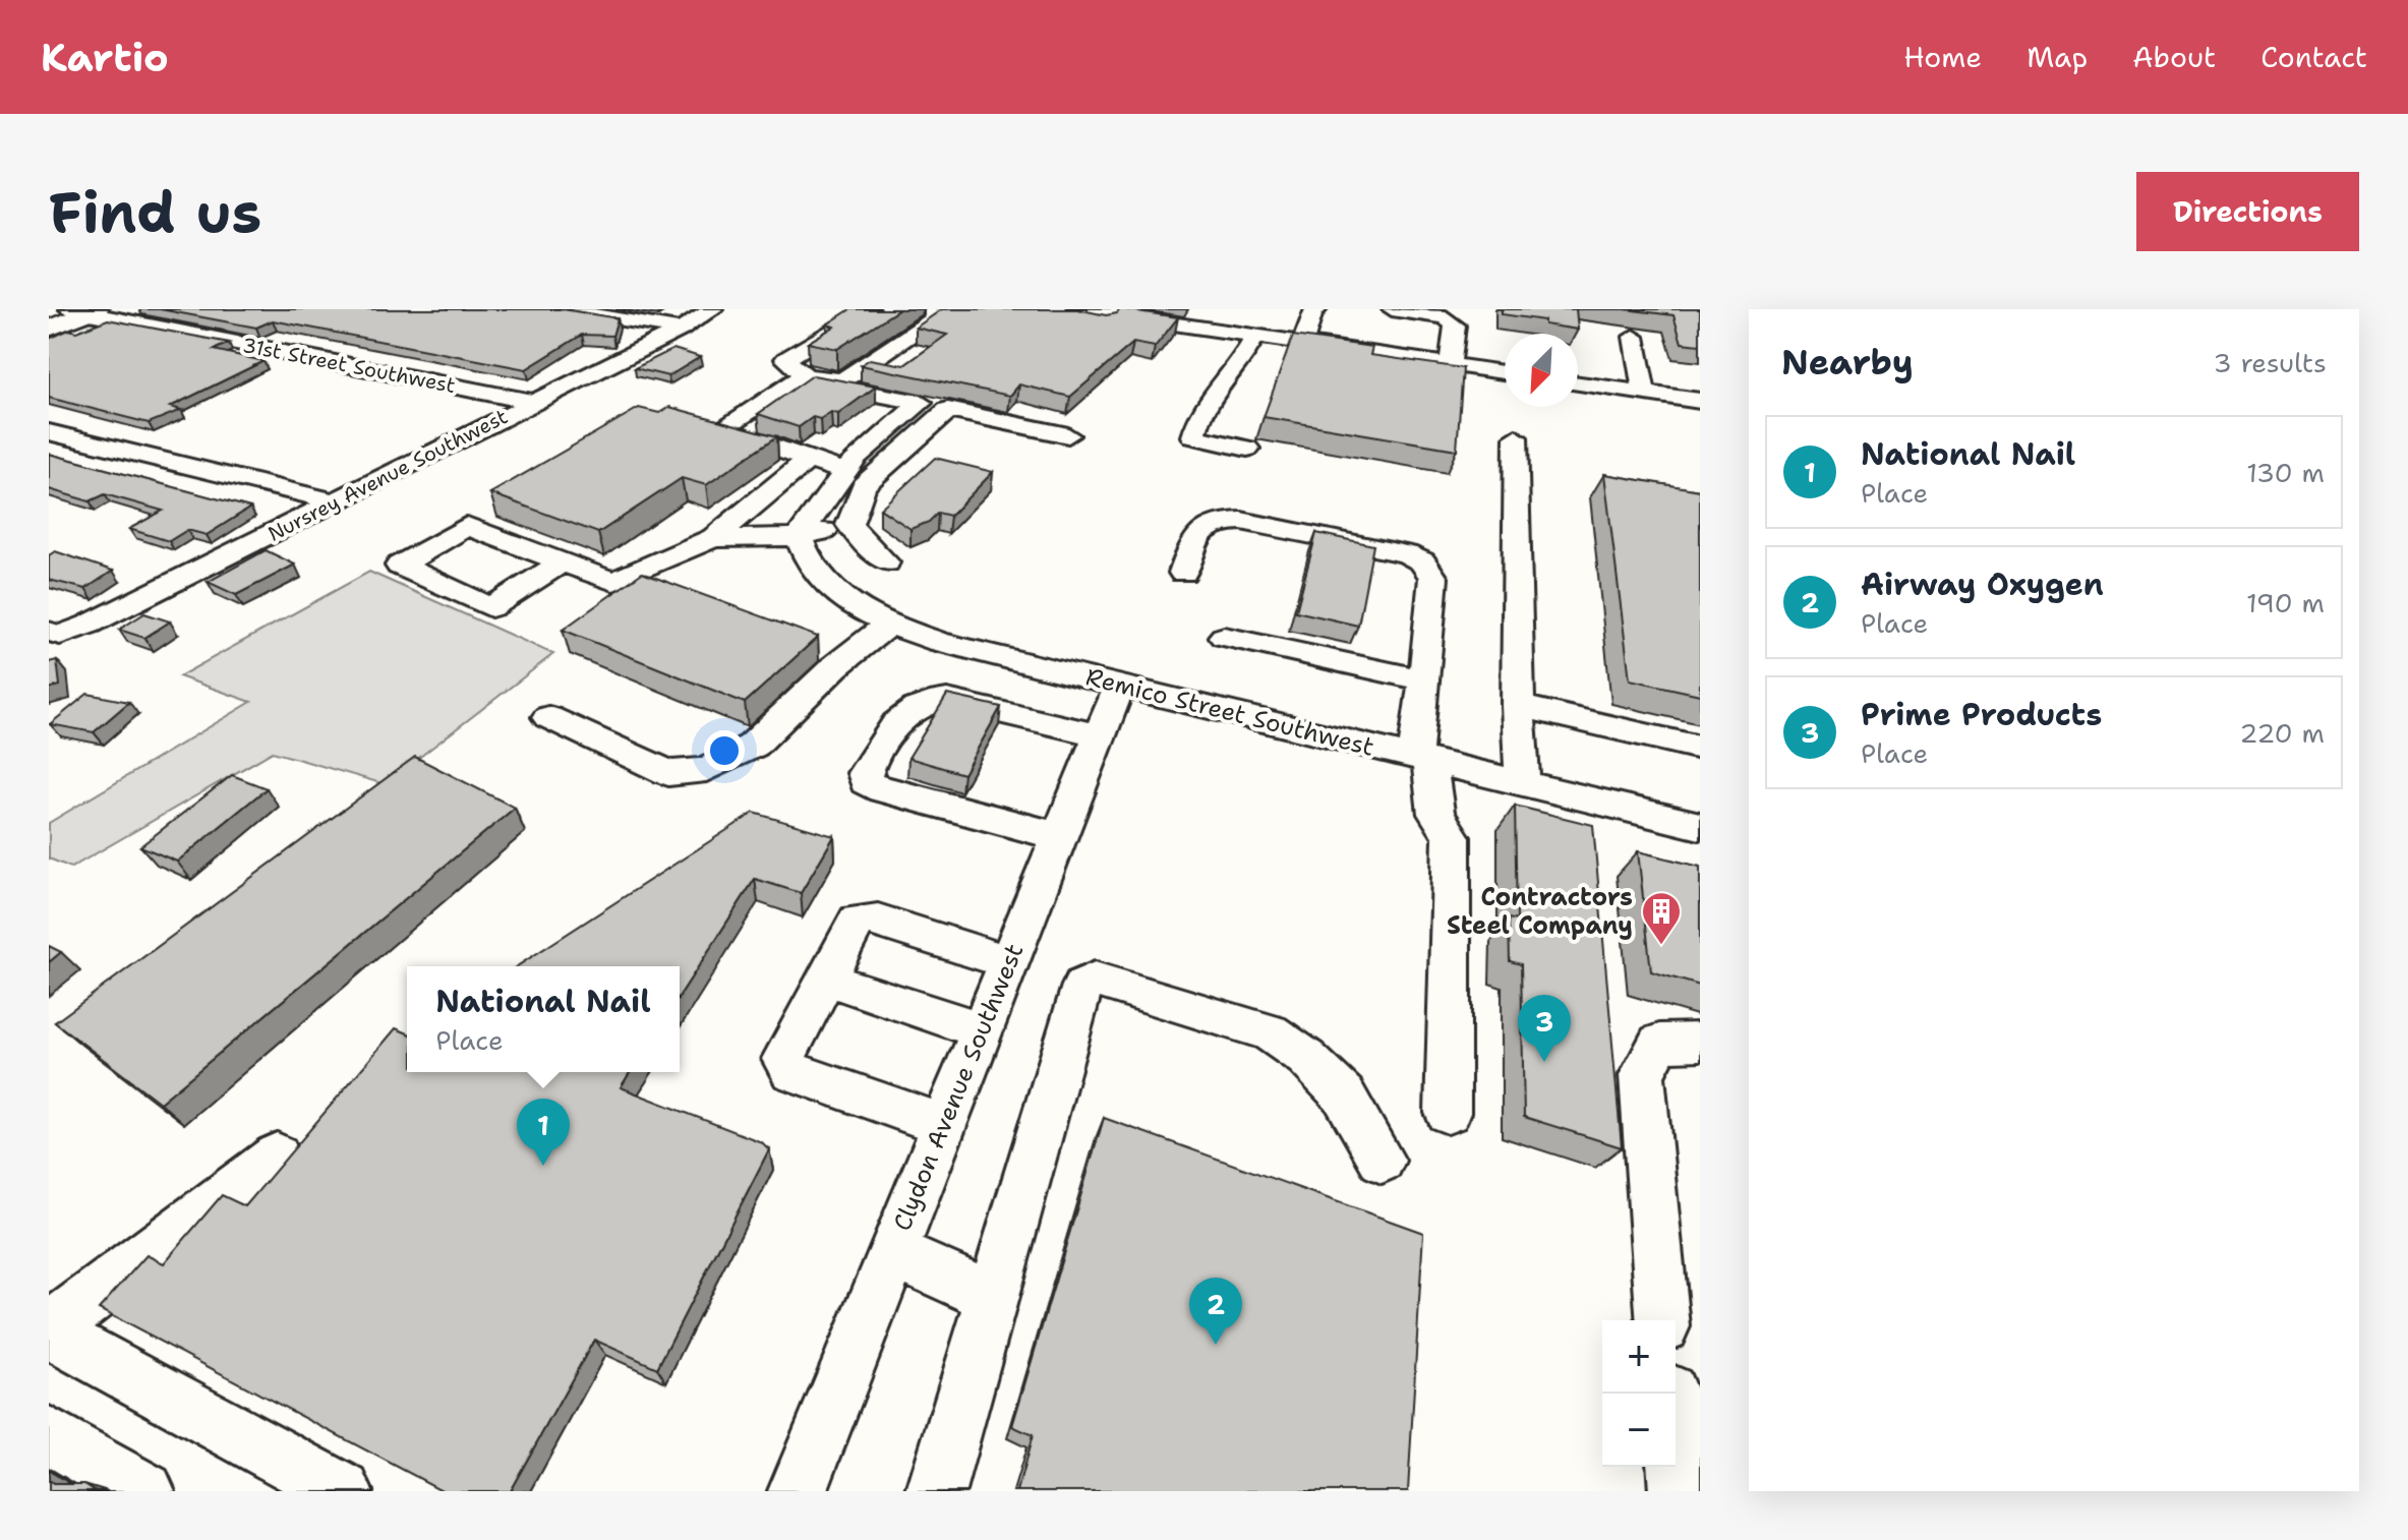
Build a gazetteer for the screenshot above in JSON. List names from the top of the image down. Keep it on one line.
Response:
{"streets":{"street":["31st Street Southwest","Nursrey Avenue Southwest","Remico Street Southwest","Clydon Avenue Southwest"]},"crossings":[["31st Street Southwest","Nursrey Avenue Southwest"],["Remico Street Southwest","Clydon Avenue Southwest"]],"places":{"building":["Contractors Steel Company"]},"north":"bottom left","page":{"header":"Kartio","nav":["Home","Map","About","Contact"],"buttons":"Directions","title":"Find us","heading":["Nearby","3 results"],"list":[{"mark":"1","name":"National Nail","note":"Place","value":"130 m"},{"mark":"2","name":"Airway Oxygen","note":"Place","value":"190 m"},{"mark":"3","name":"Prime Products","note":"Place","value":"220 m"}],"popup":["National Nail","Place"],"pins":["3","1","2"],"map_buttons":["+","−"]}}
